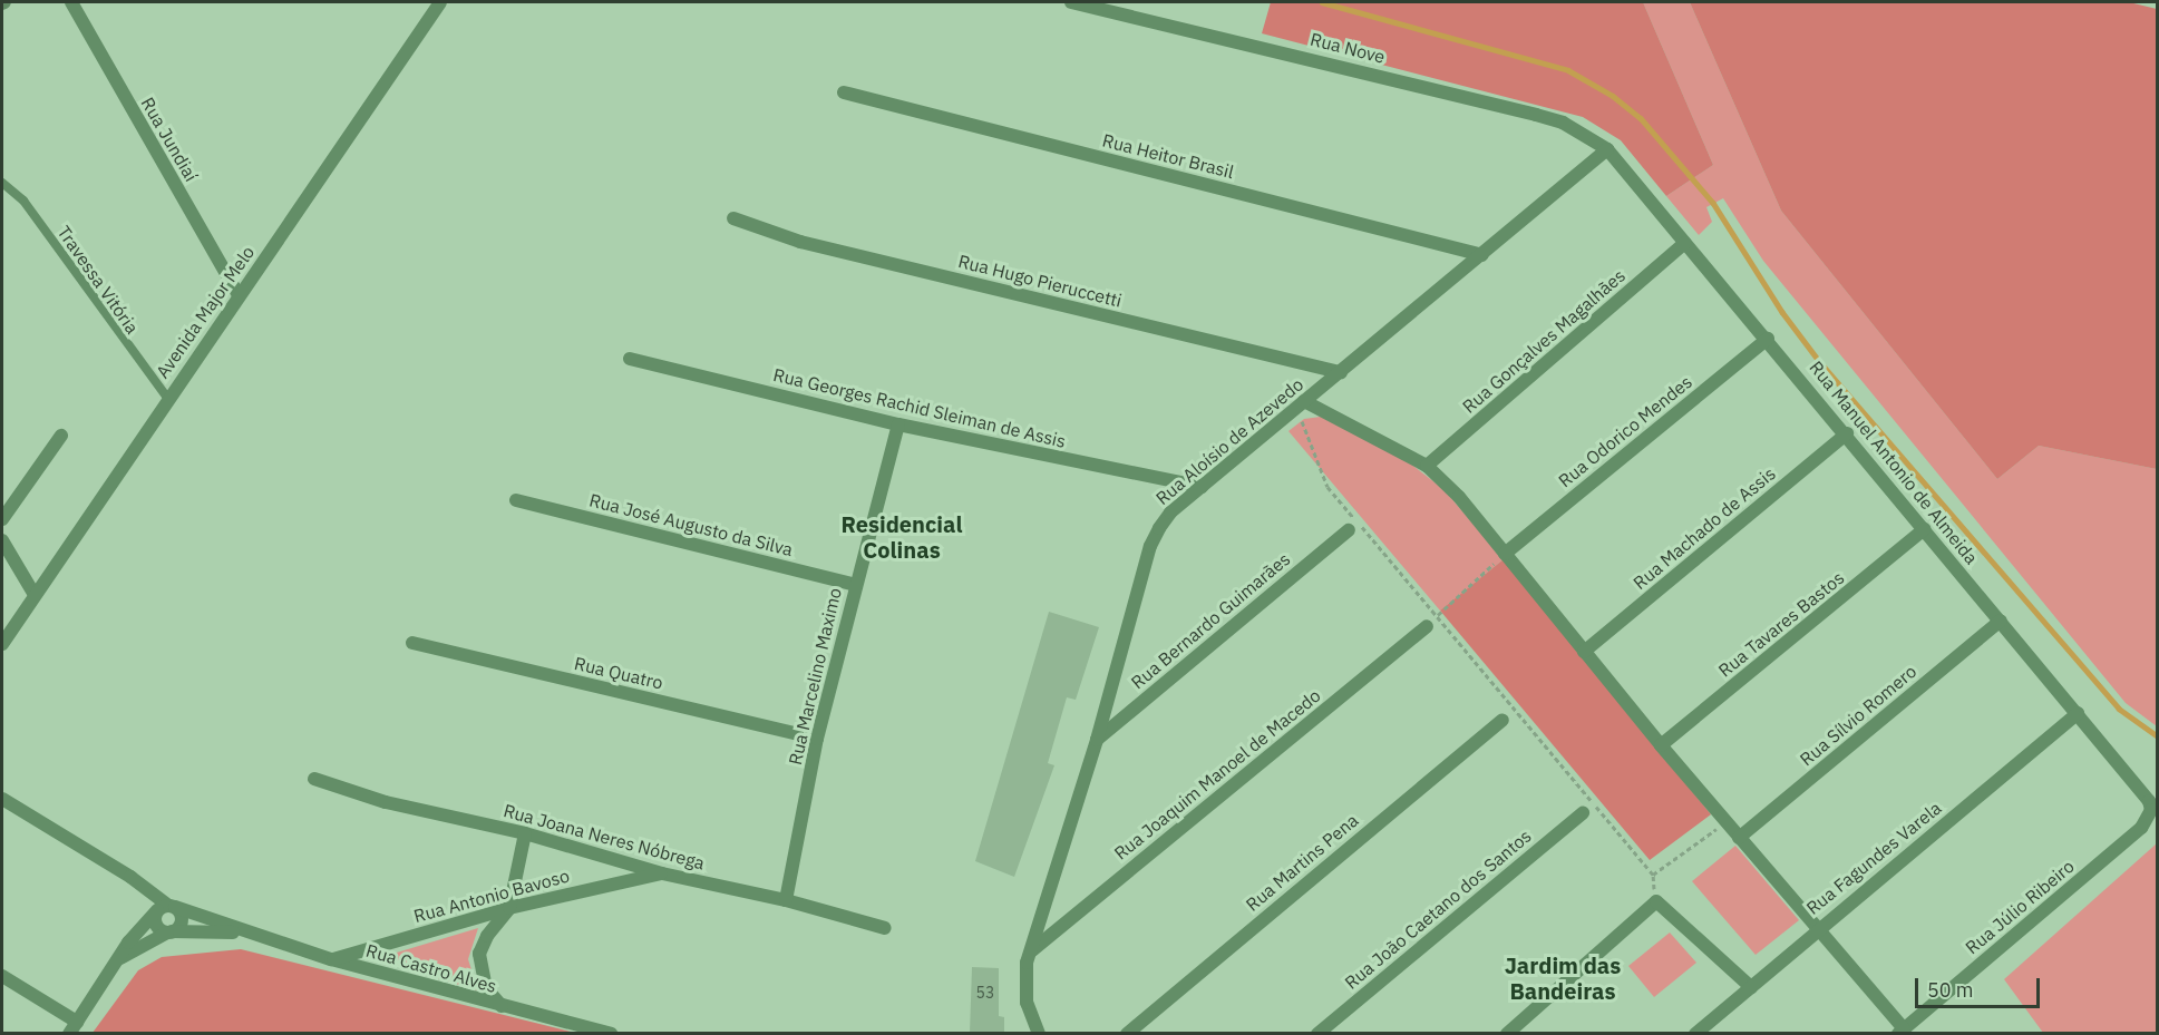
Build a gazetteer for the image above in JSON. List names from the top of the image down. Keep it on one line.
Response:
{"streets":{"street":["Rua Nove","Rua Jundiaí","Rua Heitor Brasil","Rua Hugo Pieruccetti","Avenida Major Melo","Rua Gonçalves Magalhães","Rua Georges Rachid Sleiman de Assis","Rua Odorico Mendes","Rua Aloísio de Azevedo","Rua Manuel Antonio de Almeida","Rua José Augusto da Silva","Rua Machado de Assis","Rua Bernardo Guimarães","Rua Tavares Bastos","Rua Quatro","Rua Marcelino Maximo","Rua Sílvio Romero","Rua Joaquim Manoel de Macedo","Rua Joana Neres Nóbrega","Rua Fagundes Varela","Rua Martins Pena","Rua Antonio Bavoso","Rua Júlio Ribeiro","Rua João Caetano dos Santos","Rua Castro Alves"],"lane":["Travessa Vitória"]},"crossings":[["Rua Nove","Rua Aloísio de Azevedo"],["Rua Nove","Rua Manuel Antonio de Almeida"],["Rua Jundiaí","Avenida Major Melo"],["Rua Heitor Brasil","Rua Aloísio de Azevedo"],["Travessa Vitória","Avenida Major Melo"],["Rua Hugo Pieruccetti","Rua Aloísio de Azevedo"],["Rua Gonçalves Magalhães","Rua Manuel Antonio de Almeida"],["Rua Georges Rachid Sleiman de Assis","Rua Aloísio de Azevedo"],["Rua Georges Rachid Sleiman de Assis","Rua Marcelino Maximo"],["Rua Odorico Mendes","Rua Manuel Antonio de Almeida"],["Rua Aloísio de Azevedo","Rua Manuel Antonio de Almeida"],["Rua Aloísio de Azevedo","Rua Bernardo Guimarães"],["Rua Aloísio de Azevedo","Rua Joaquim Manoel de Macedo"],["Rua Manuel Antonio de Almeida","Rua Machado de Assis"],["Rua Manuel Antonio de Almeida","Rua Tavares Bastos"],["Rua Manuel Antonio de Almeida","Rua Sílvio Romero"],["Rua Manuel Antonio de Almeida","Rua Fagundes Varela"],["Rua Manuel Antonio de Almeida","Rua Júlio Ribeiro"],["Rua José Augusto da Silva","Rua Marcelino Maximo"],["Rua Quatro","Rua Marcelino Maximo"],["Rua Marcelino Maximo","Rua Joana Neres Nóbrega"],["Rua Joana Neres Nóbrega","Rua Antonio Bavoso"],["Rua Antonio Bavoso","Rua Castro Alves"]],"districts":["Residencial Colinas","Jardim das Bandeiras"],"house_numbers":["53"],"scale_bar":"50 m"}
